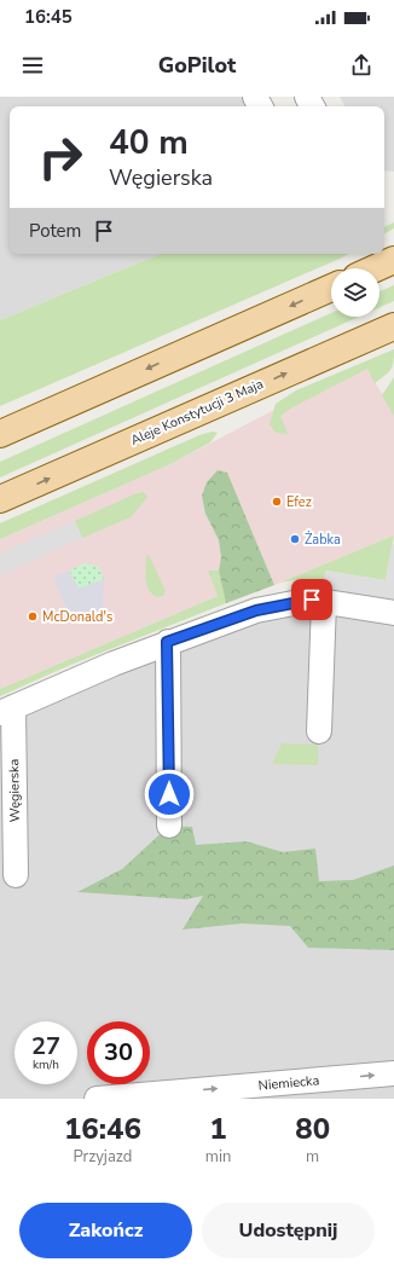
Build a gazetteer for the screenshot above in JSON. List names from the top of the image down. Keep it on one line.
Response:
{"streets":{"main road":["Aleje Konstytucji 3 Maja"],"street":["Węgierska","Niemiecka"]},"one_way":["Niemiecka"],"places":["Efez","Żabka","McDonald's"],"page":{"status":"16:45","header":"GoPilot","turn":["40 m","Węgierska"],"then":"Potem","speed":"27 km/h","limit":"30","eta":["16:46","Przyjazd","1","min","80","m"],"buttons":["Zakończ","Udostępnij"]}}
